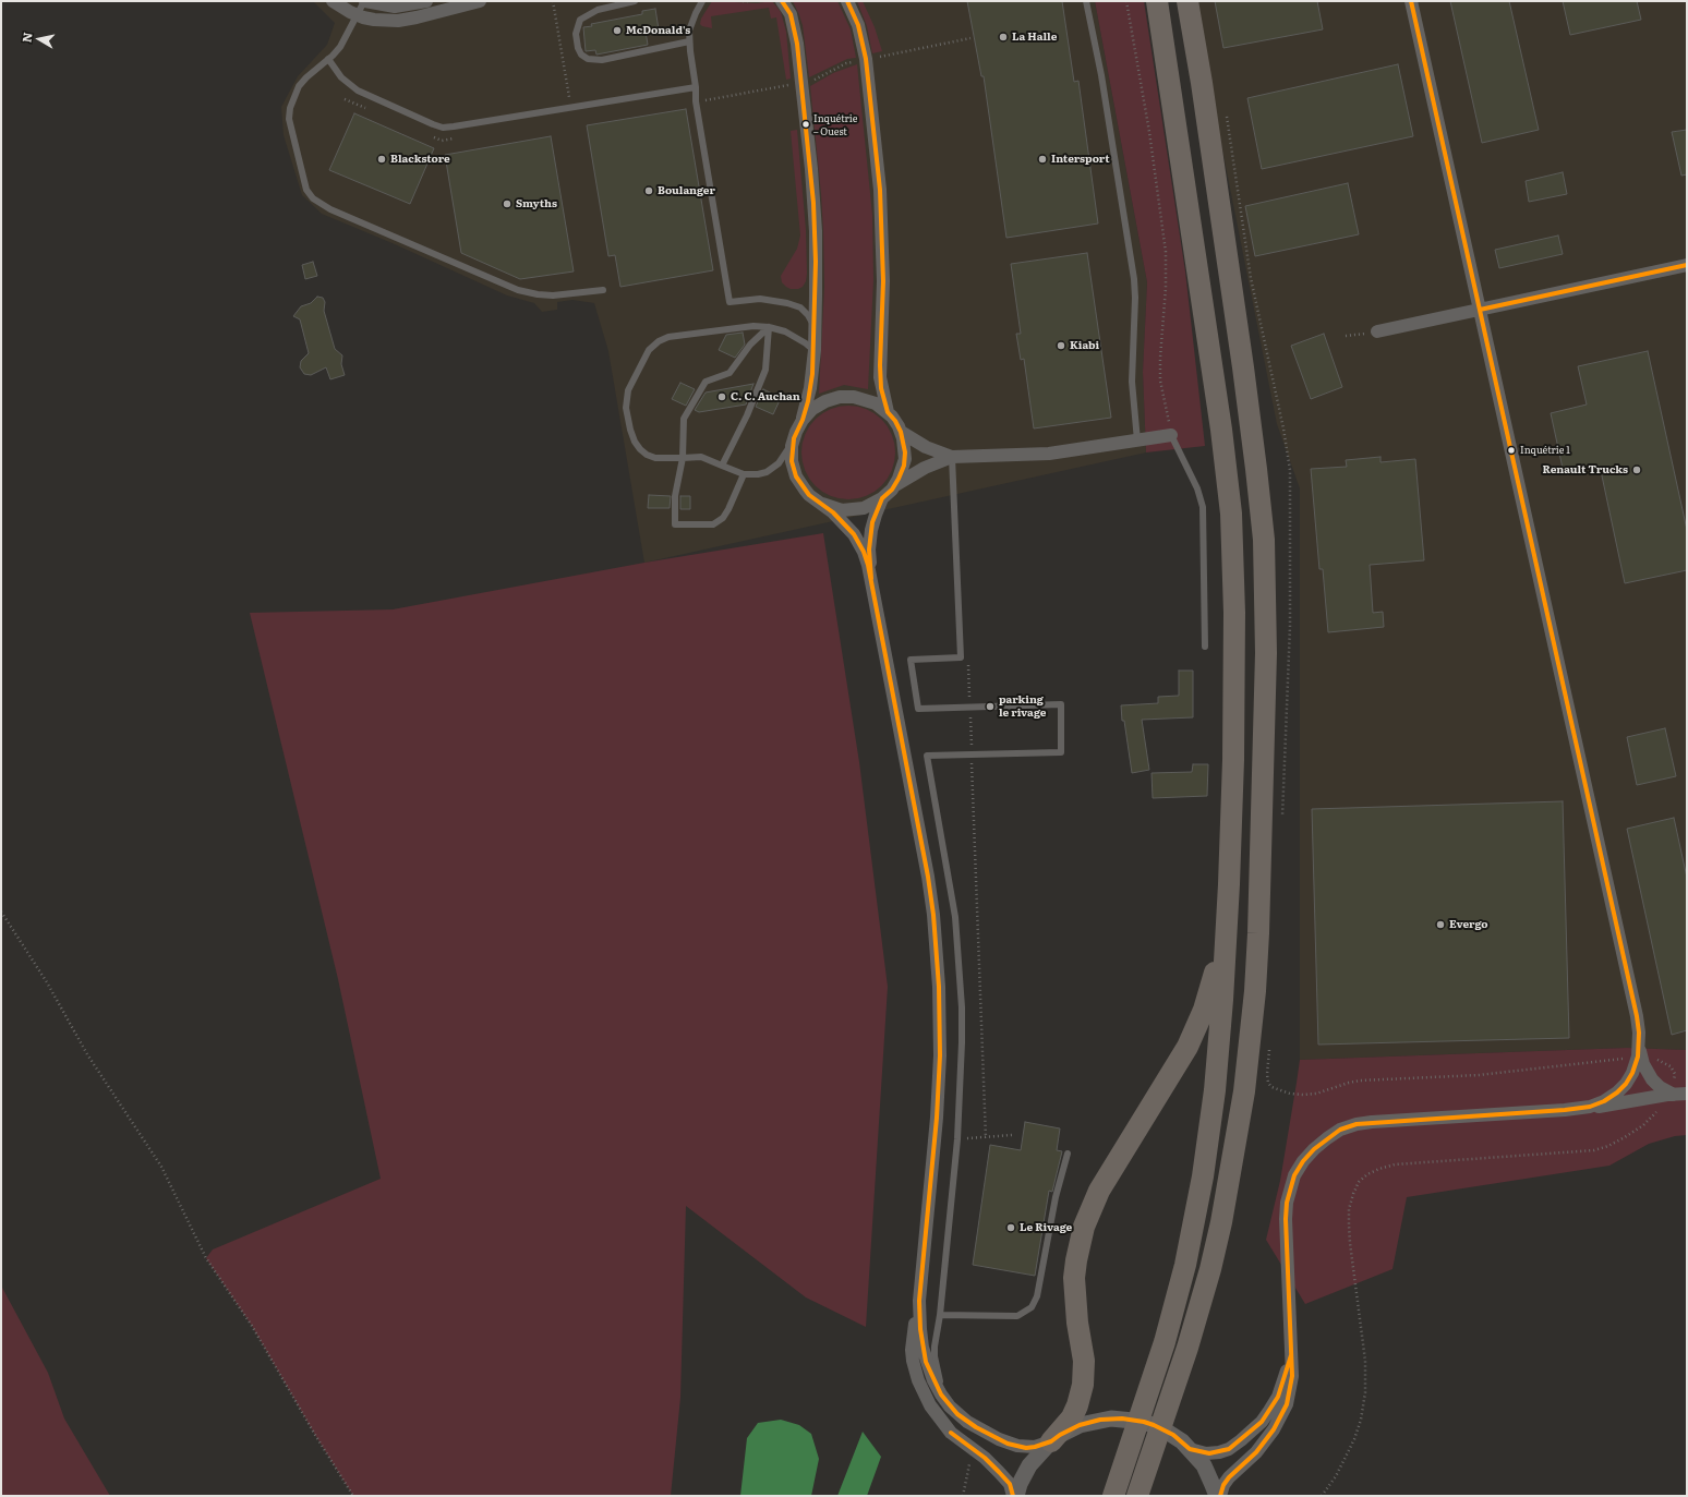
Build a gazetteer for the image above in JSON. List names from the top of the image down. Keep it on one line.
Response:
{"places":["McDonald's","La Halle","Inquétrie – Ouest","Blackstore","Intersport","Boulanger","Smyths","Kiabi","C. C. Auchan","Inquétrie 1","Renault Trucks","parking le rivage","Evergo","Le Rivage"],"north":"left"}
